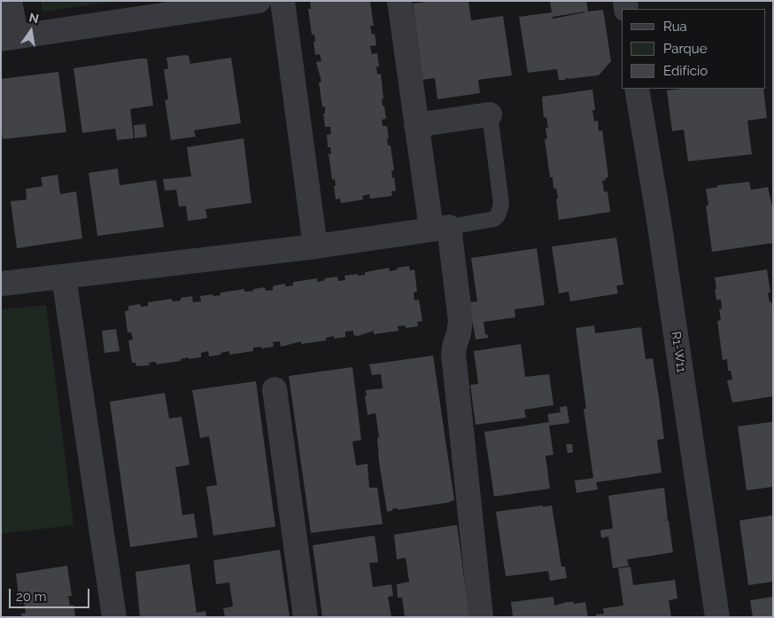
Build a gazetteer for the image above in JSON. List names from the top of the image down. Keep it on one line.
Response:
{"streets":{"street":["R1-W11"]},"legend":["Rua","Parque","Edifício"],"scale_bar":"20 m","north":"top"}
